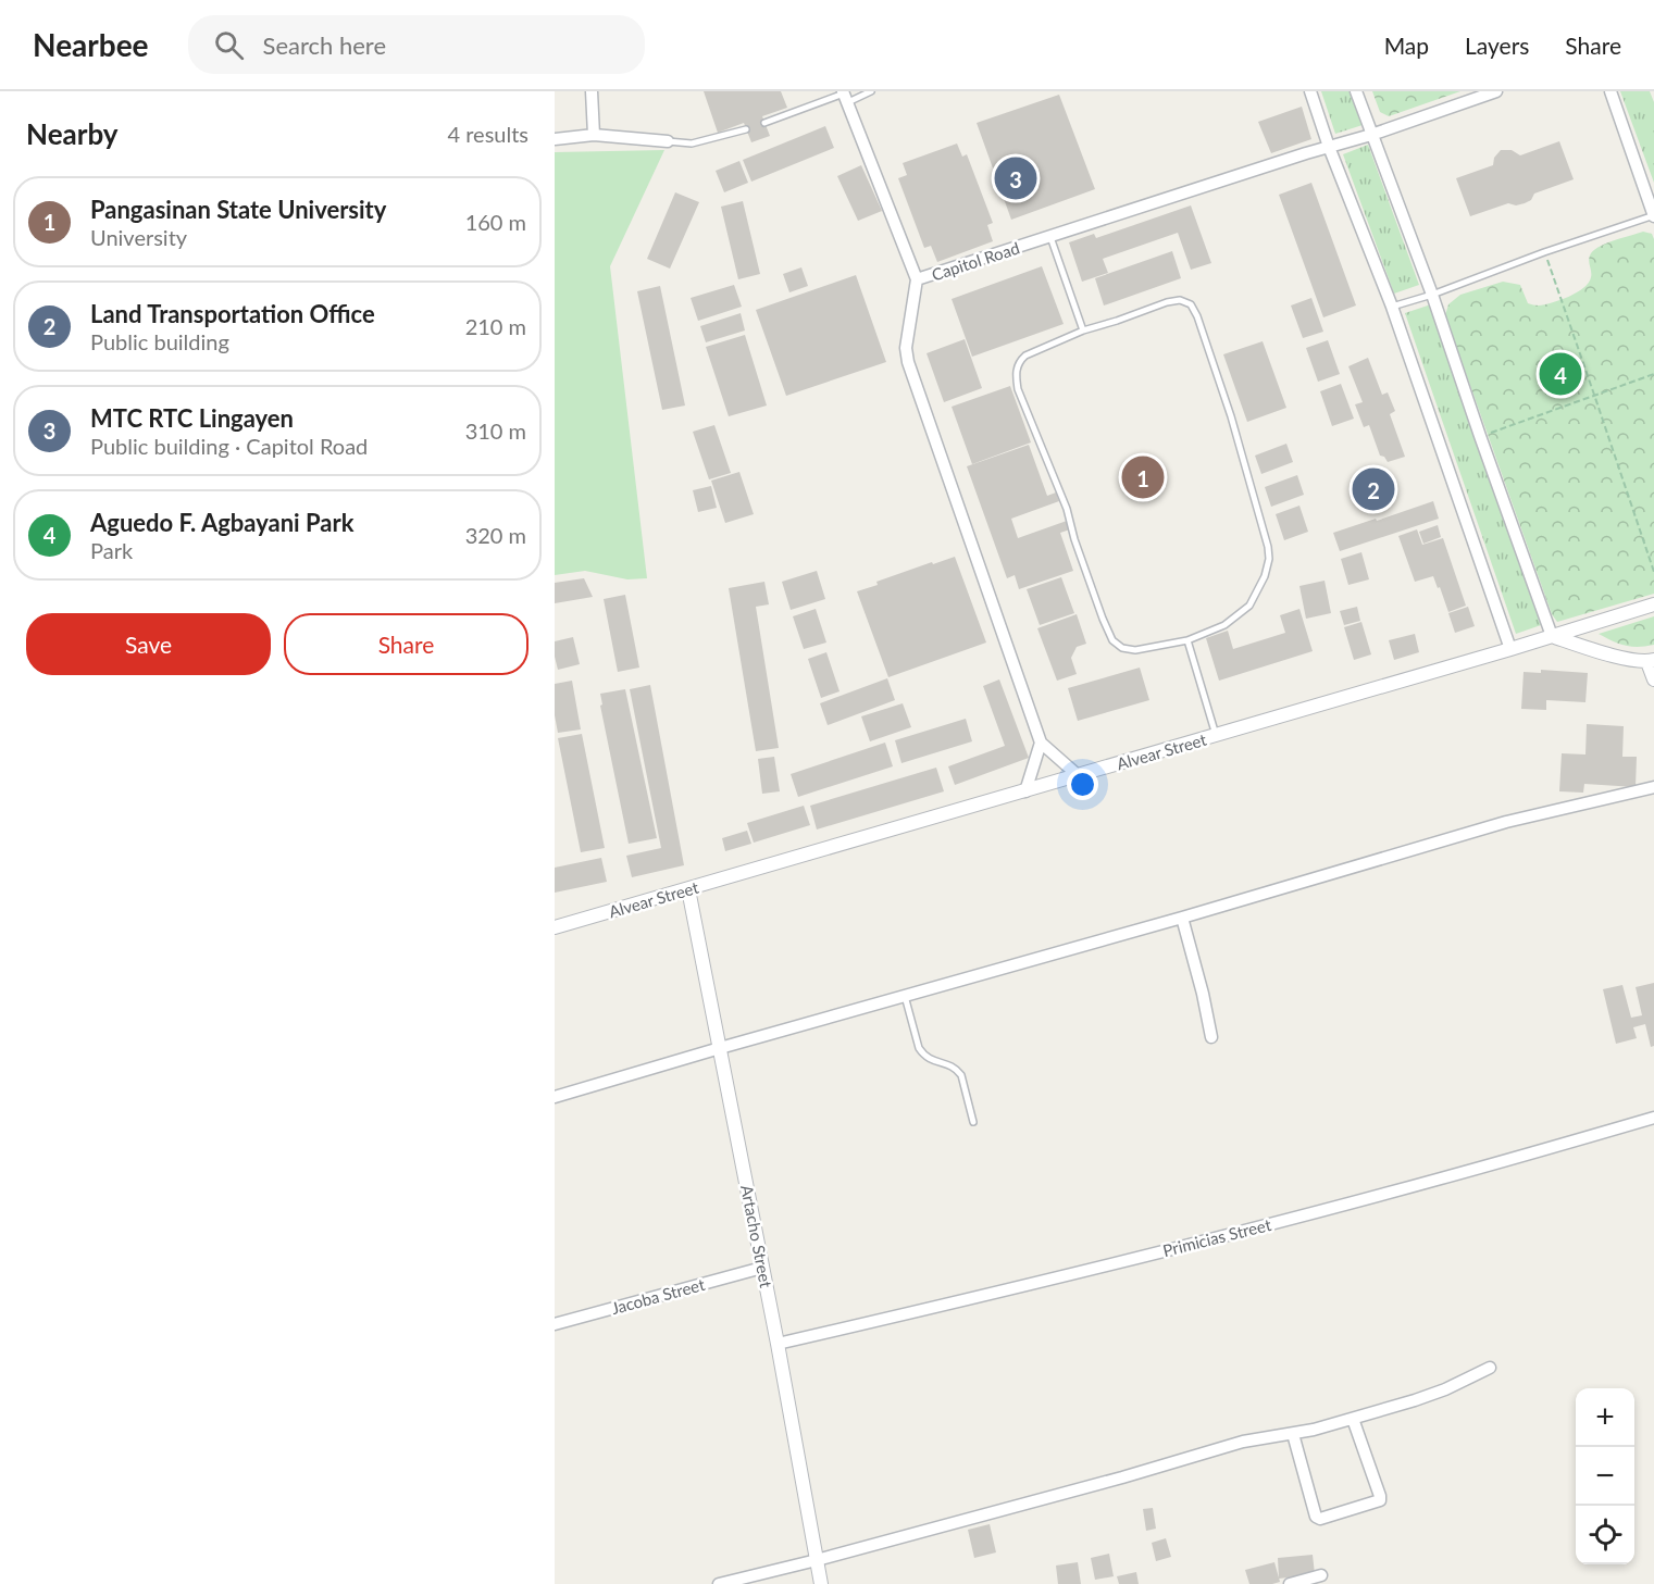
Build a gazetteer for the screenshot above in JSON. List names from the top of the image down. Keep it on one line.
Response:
{"streets":{"street":["Capitol Road","Alvear Street","Artacho Street","Primicias Street","Jacoba Street"]},"crossings":[["Capitol Road","Alvear Street"],["Alvear Street","Artacho Street"],["Artacho Street","Primicias Street"],["Artacho Street","Jacoba Street"]],"page":{"header":"Nearbee","search":"Search here","nav":["Map","Layers","Share"],"heading":["Nearby","4 results"],"pins":["3","4","1","2"],"list":[{"mark":"1","name":"Pangasinan State University","note":"University","value":"160 m"},{"mark":"2","name":"Land Transportation Office","note":"Public building","value":"210 m"},{"mark":"3","name":"MTC RTC Lingayen","note":"Public building · Capitol Road","value":"310 m"},{"mark":"4","name":"Aguedo F. Agbayani Park","note":"Park","value":"320 m"}],"buttons":["Save","Share"],"map_buttons":["+","−"]}}
